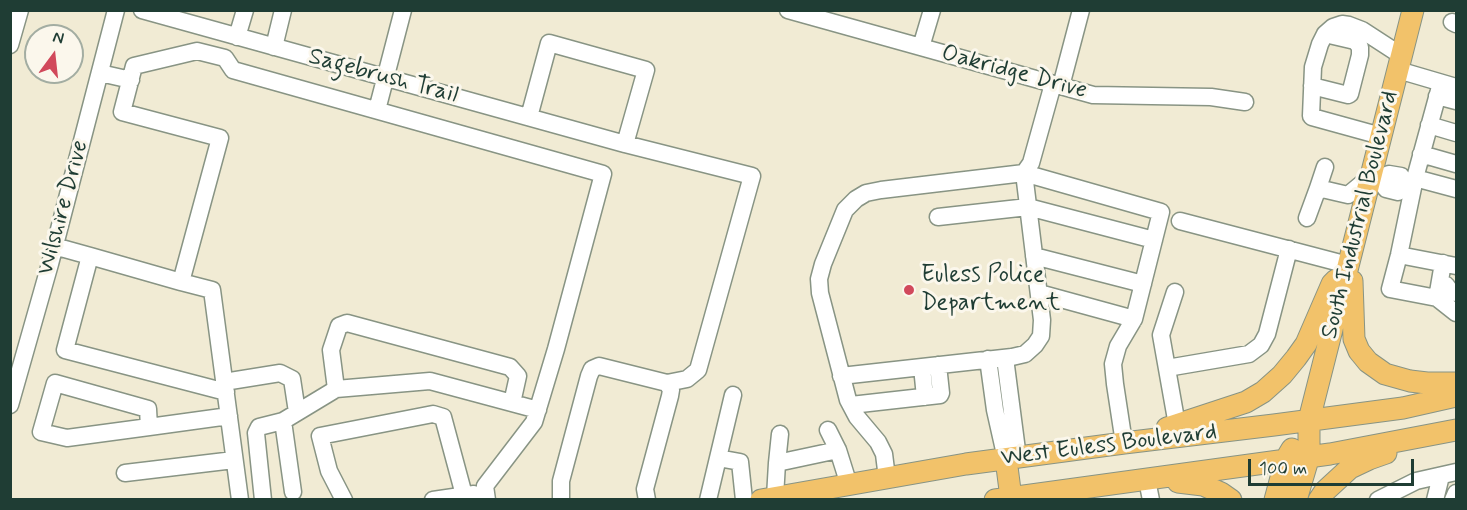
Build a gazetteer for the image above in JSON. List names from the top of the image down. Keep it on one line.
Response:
{"streets":{"main road":["South Industrial Boulevard","West Euless Boulevard"],"street":["Oakridge Drive","Sagebrush Trail","Wilshire Drive"]},"crossings":[["South Industrial Boulevard","West Euless Boulevard"]],"places":["Euless Police Department"],"scale_bar":"100 m","north":"top"}
